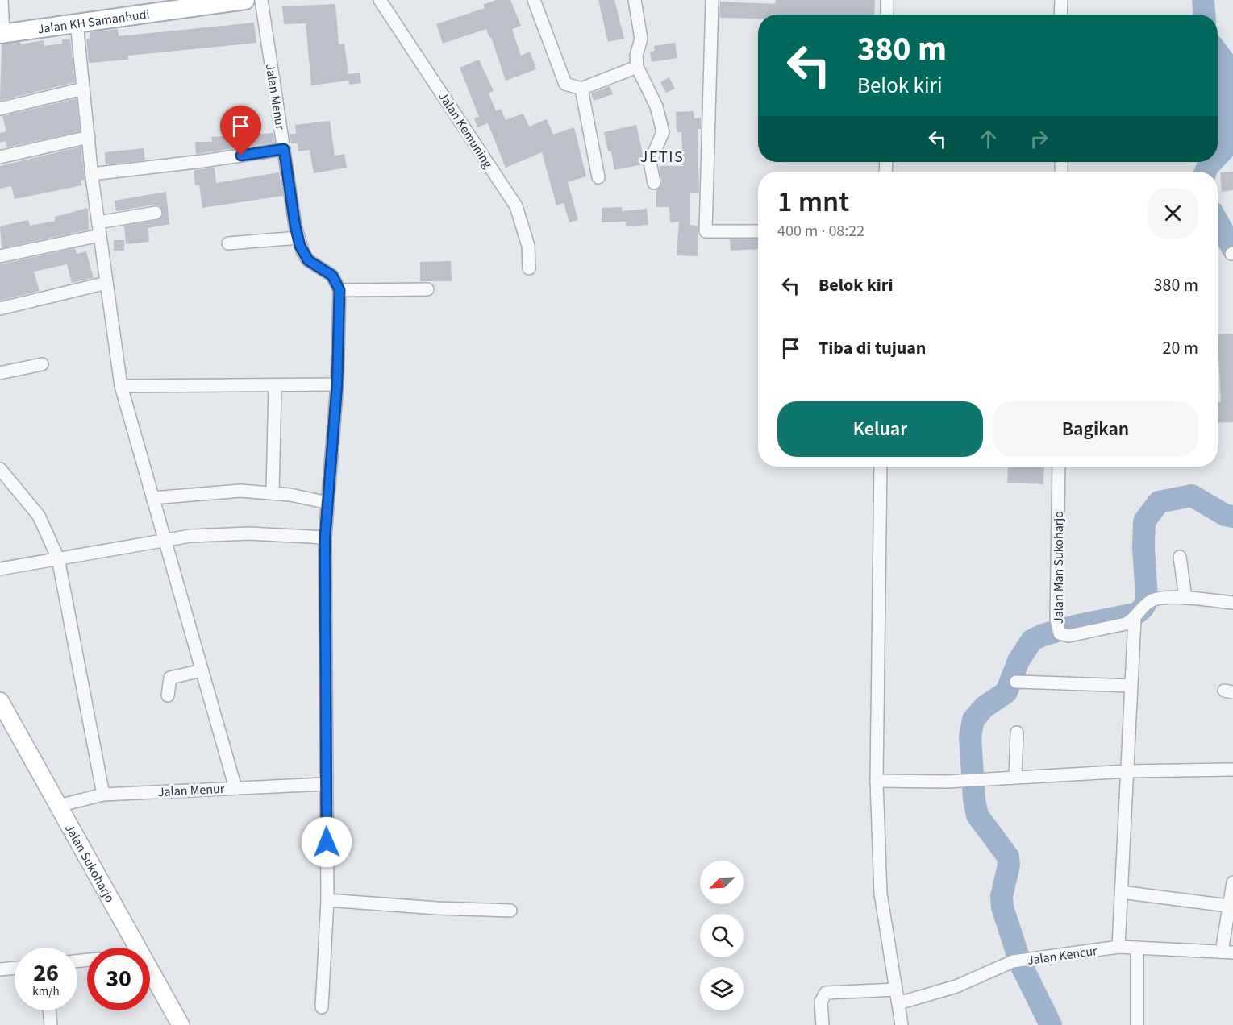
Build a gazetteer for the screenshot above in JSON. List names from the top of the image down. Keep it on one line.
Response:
{"streets":{"main road":["Jalan KH Samanhudi","Jalan Sukoharjo"],"street":["Jalan Menur","Jalan Kemuning","Jalan Man Sukoharjo","Jalan Kencur"]},"crossings":[["Jalan Menur","Jalan Sukoharjo"]],"districts":["JETIS"],"north":"bottom left","page":{"turn":["380 m","Belok kiri"],"heading":["1 mnt","400 m · 08:22"],"list":[{"name":"Belok kiri","value":"380 m"},{"name":"Tiba di tujuan","value":"20 m"}],"buttons":["Keluar","Bagikan"],"speed":"26 km/h","limit":"30"}}
